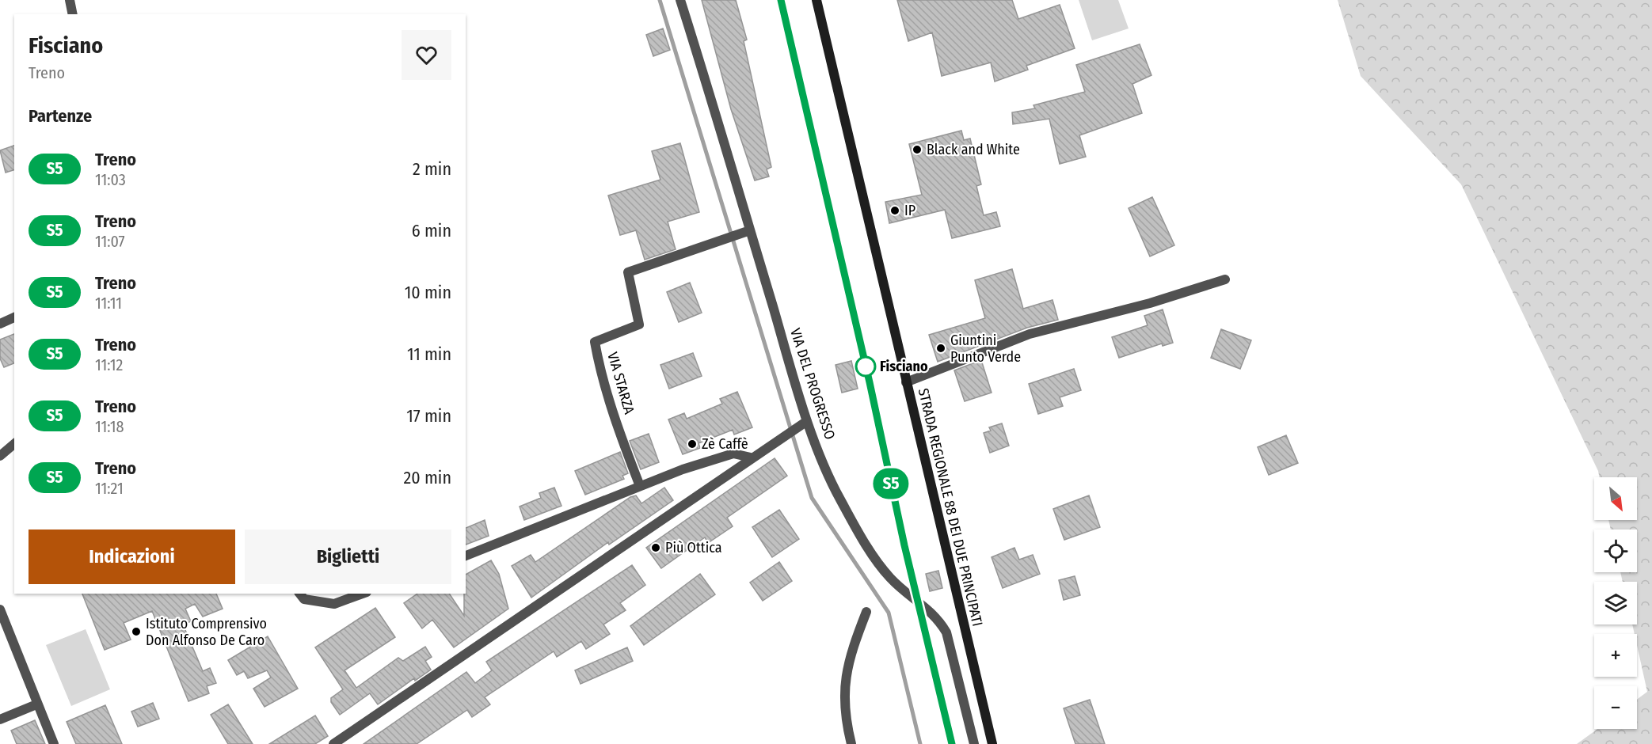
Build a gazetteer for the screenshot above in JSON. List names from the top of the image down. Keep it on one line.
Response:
{"streets":{"main road":["STRADA REGIONALE 88 DEI DUE PRINCIPATI"],"street":["VIA STARZA","VIA DEL PROGRESSO"]},"crossings":[["VIA STARZA","VIA DEL PROGRESSO"]],"places":["Black and White","IP","Giuntini Punto Verde","Fisciano","Zè Caffè","Più Ottica","Istituto Comprensivo Don Alfonso De Caro"],"north":"bottom right","page":{"on_map":"S5","heading":[["Fisciano","Treno"],"Partenze"],"list":[{"mark":"S5","name":"Treno","note":"11:03","value":"2 min"},{"mark":"S5","name":"Treno","note":"11:07","value":"6 min"},{"mark":"S5","name":"Treno","note":"11:11","value":"10 min"},{"mark":"S5","name":"Treno","note":"11:12","value":"11 min"},{"mark":"S5","name":"Treno","note":"11:18","value":"17 min"},{"mark":"S5","name":"Treno","note":"11:21","value":"20 min"}],"map_buttons":["+","−"],"buttons":["Indicazioni","Biglietti"]}}
